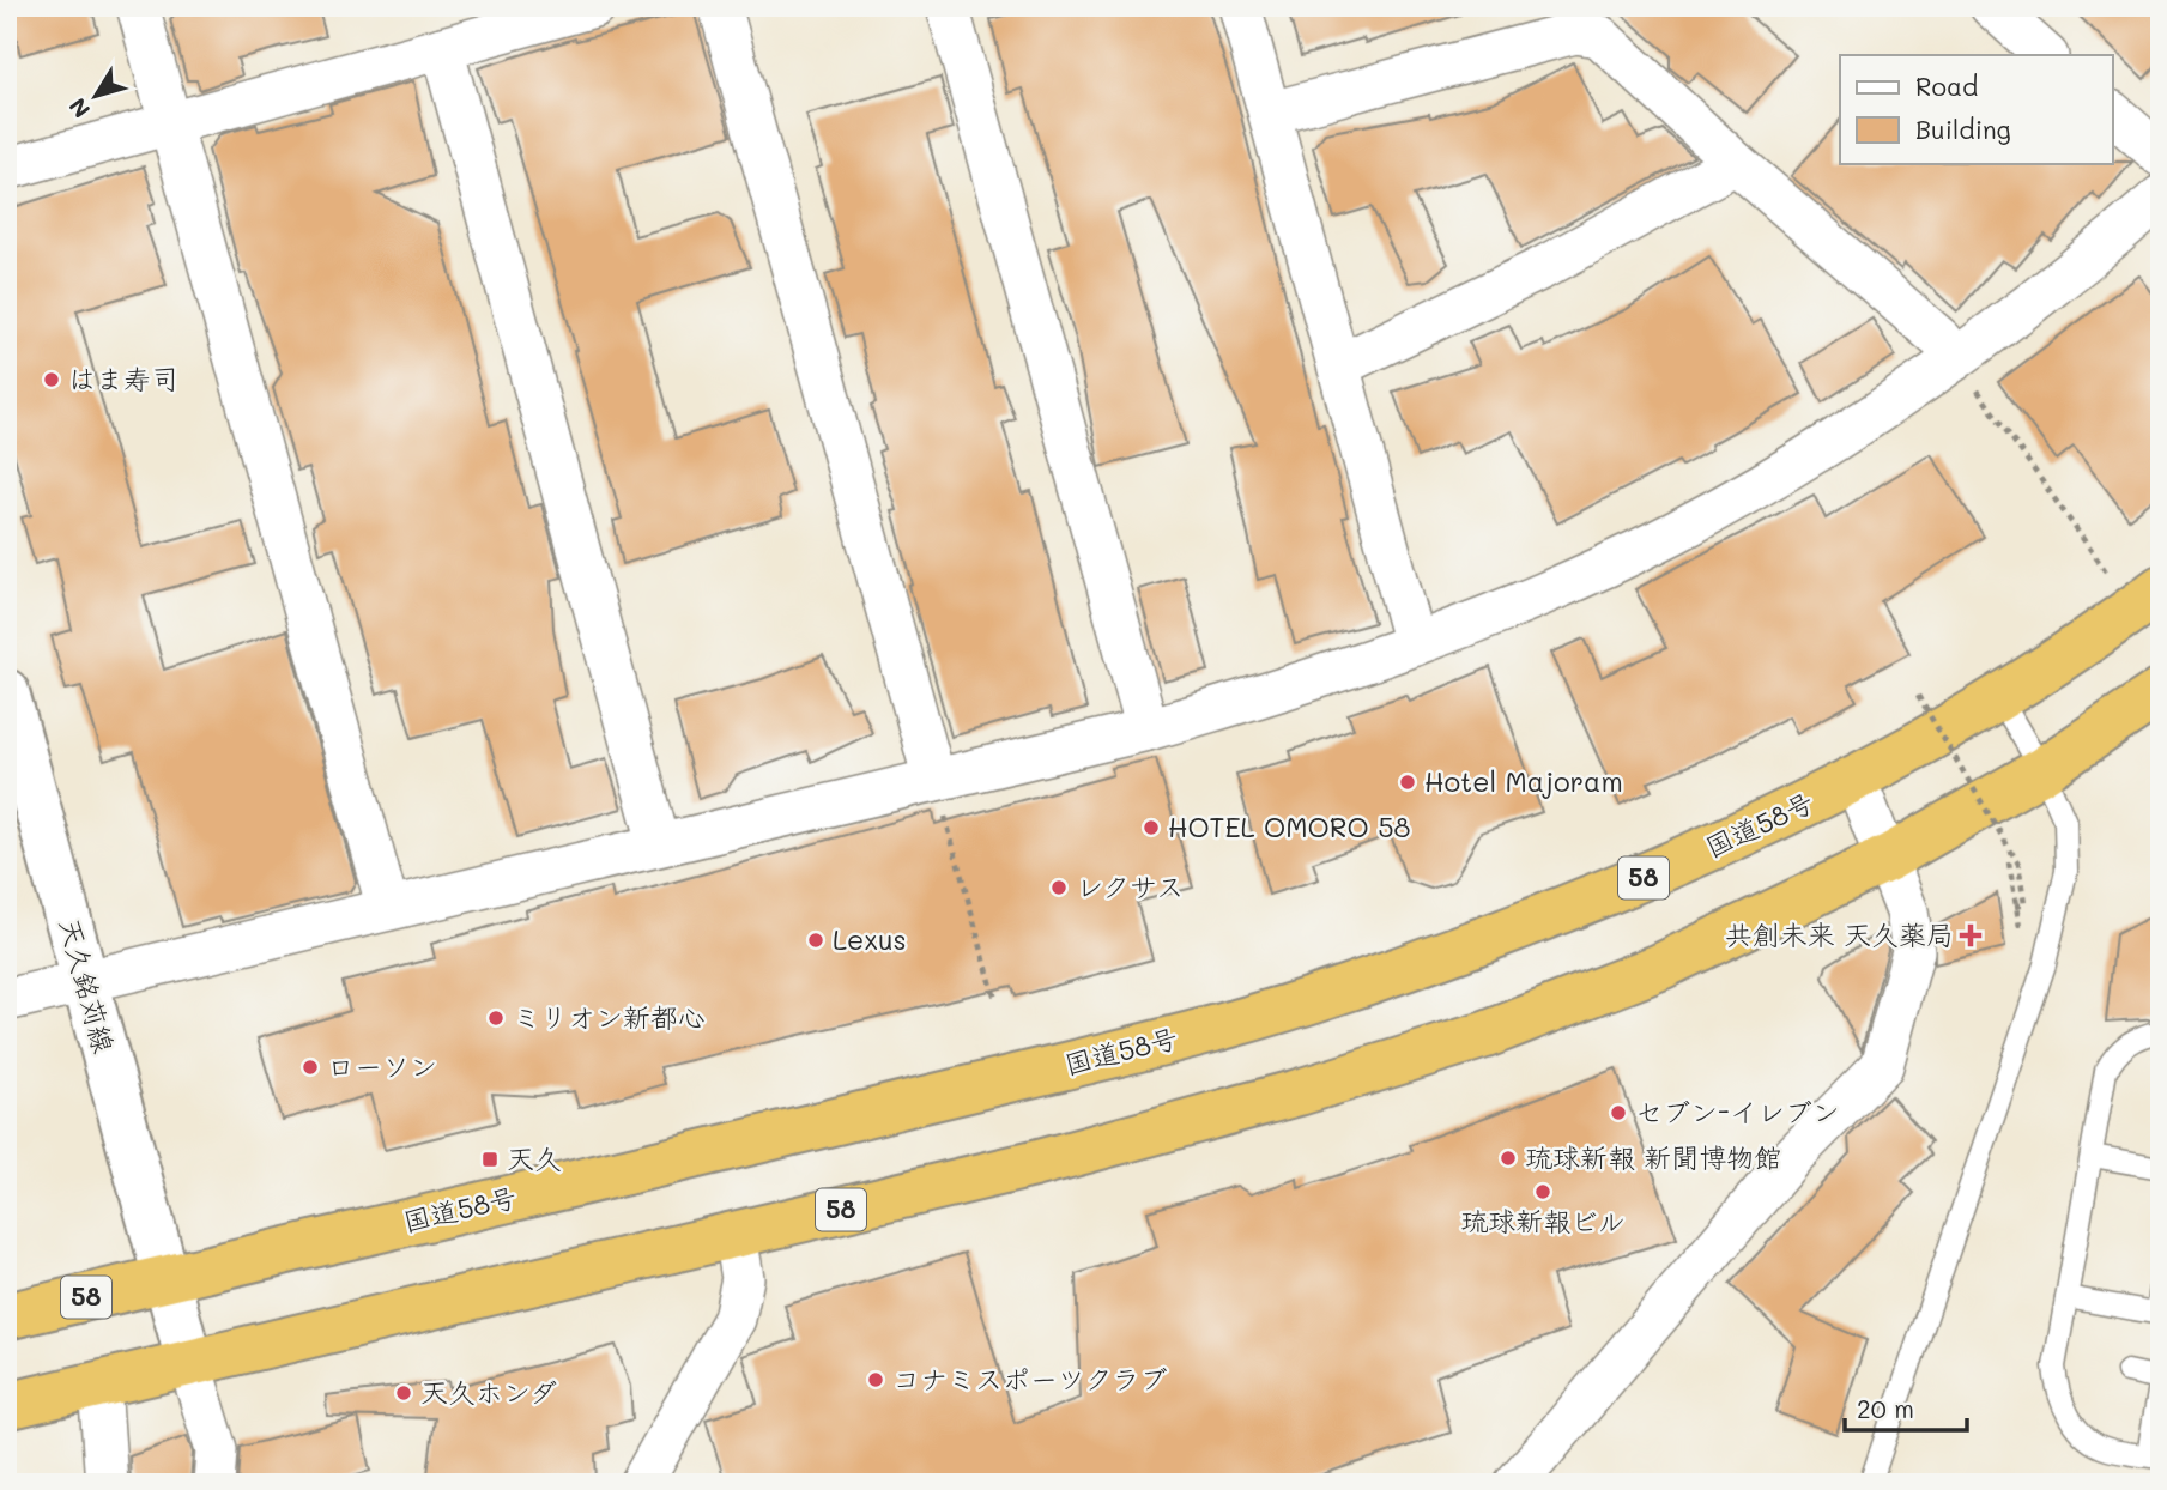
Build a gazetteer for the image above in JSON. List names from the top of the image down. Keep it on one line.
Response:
{"streets":{"highway":["国道58号","58"],"street":["天久銘苅線"]},"crossings":[["国道58号","天久銘苅線"],["58","天久銘苅線"]],"places":{"other":["はま寿司","Hotel Majoram","HOTEL OMORO 58","レクサス","Lexus","ミリオン新都心","ローソン","セブン-イレブン","琉球新報 新聞博物館","琉球新報ビル","コナミスポーツクラブ","天久ホンダ"],"health":["共創未来 天久薬局"],"transit":["天久"]},"legend":["Road","Building"],"scale_bar":"20 m","north":"bottom left"}
